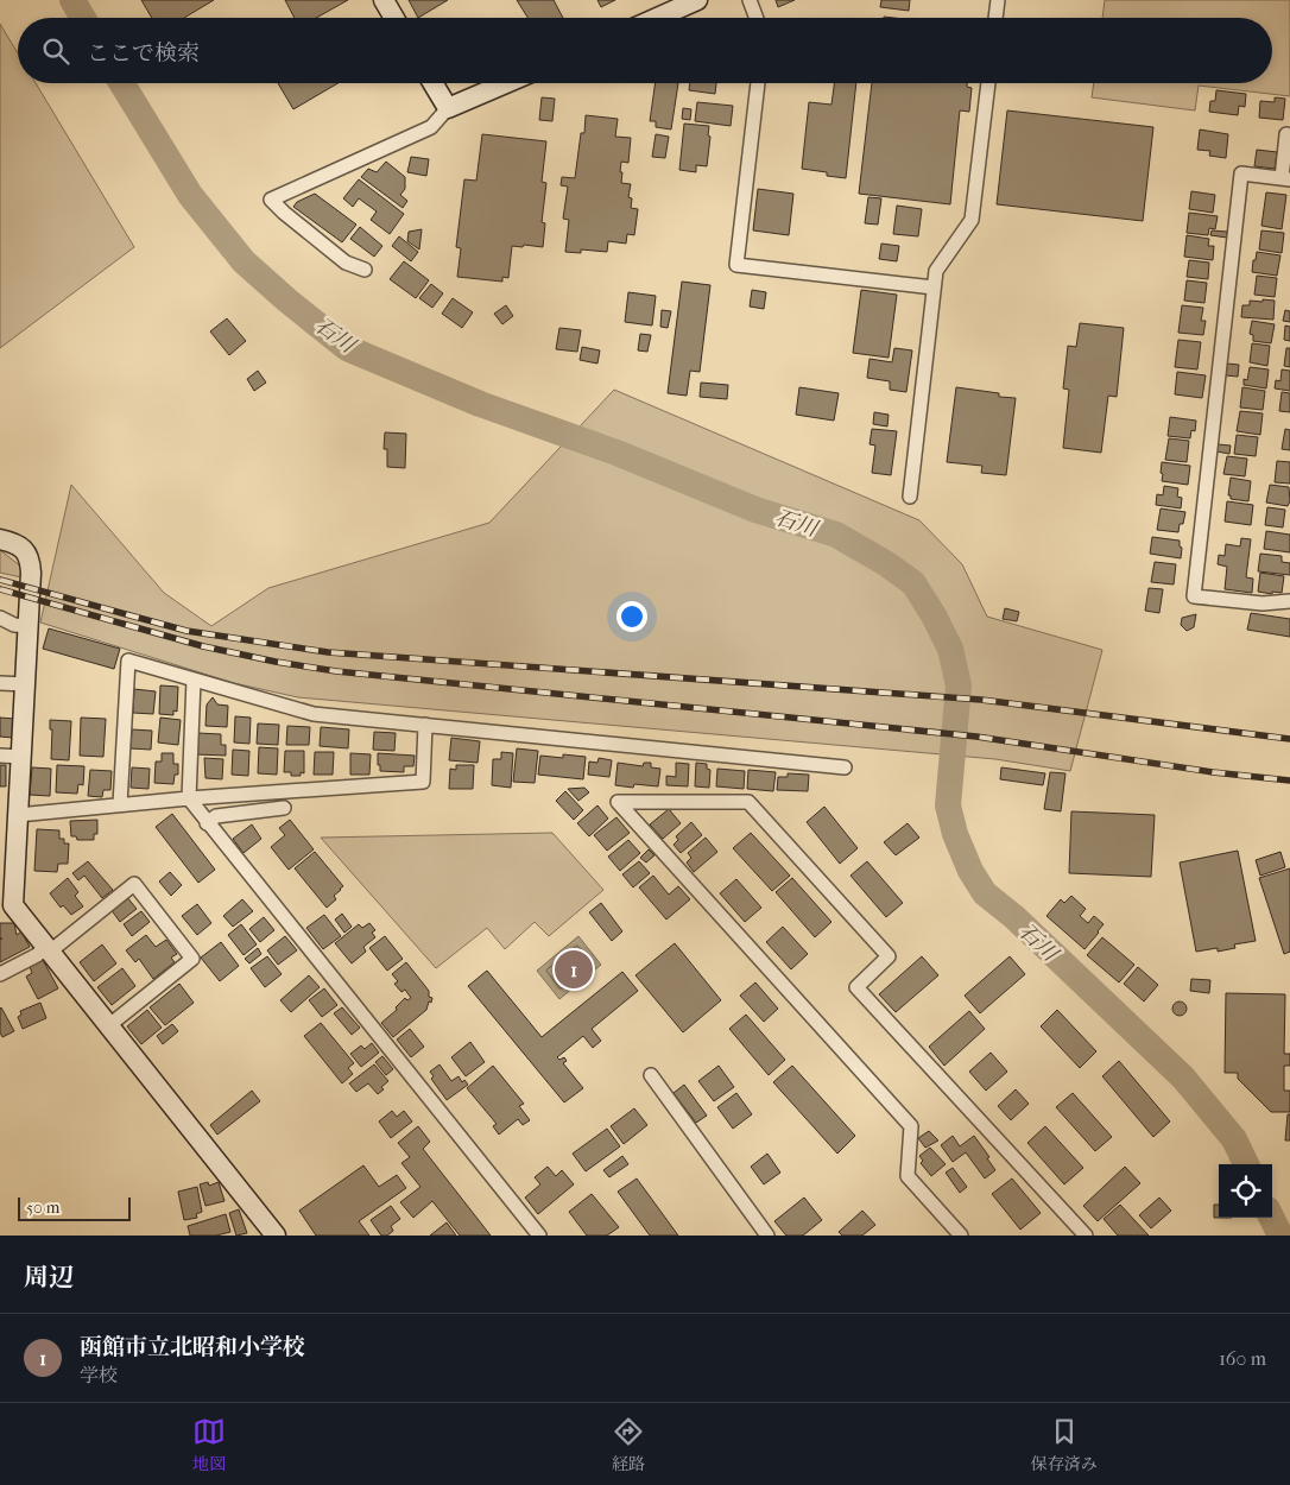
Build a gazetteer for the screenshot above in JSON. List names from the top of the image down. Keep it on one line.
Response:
{"water":["石川"],"scale_bar":"50 m","page":{"search":"ここで検索","pins":"1","scale":"50 m","heading":"周辺","list":[{"mark":"1","name":"函館市立北昭和小学校","note":"学校","value":"160 m"}],"nav":["地図","経路","保存済み"]}}
